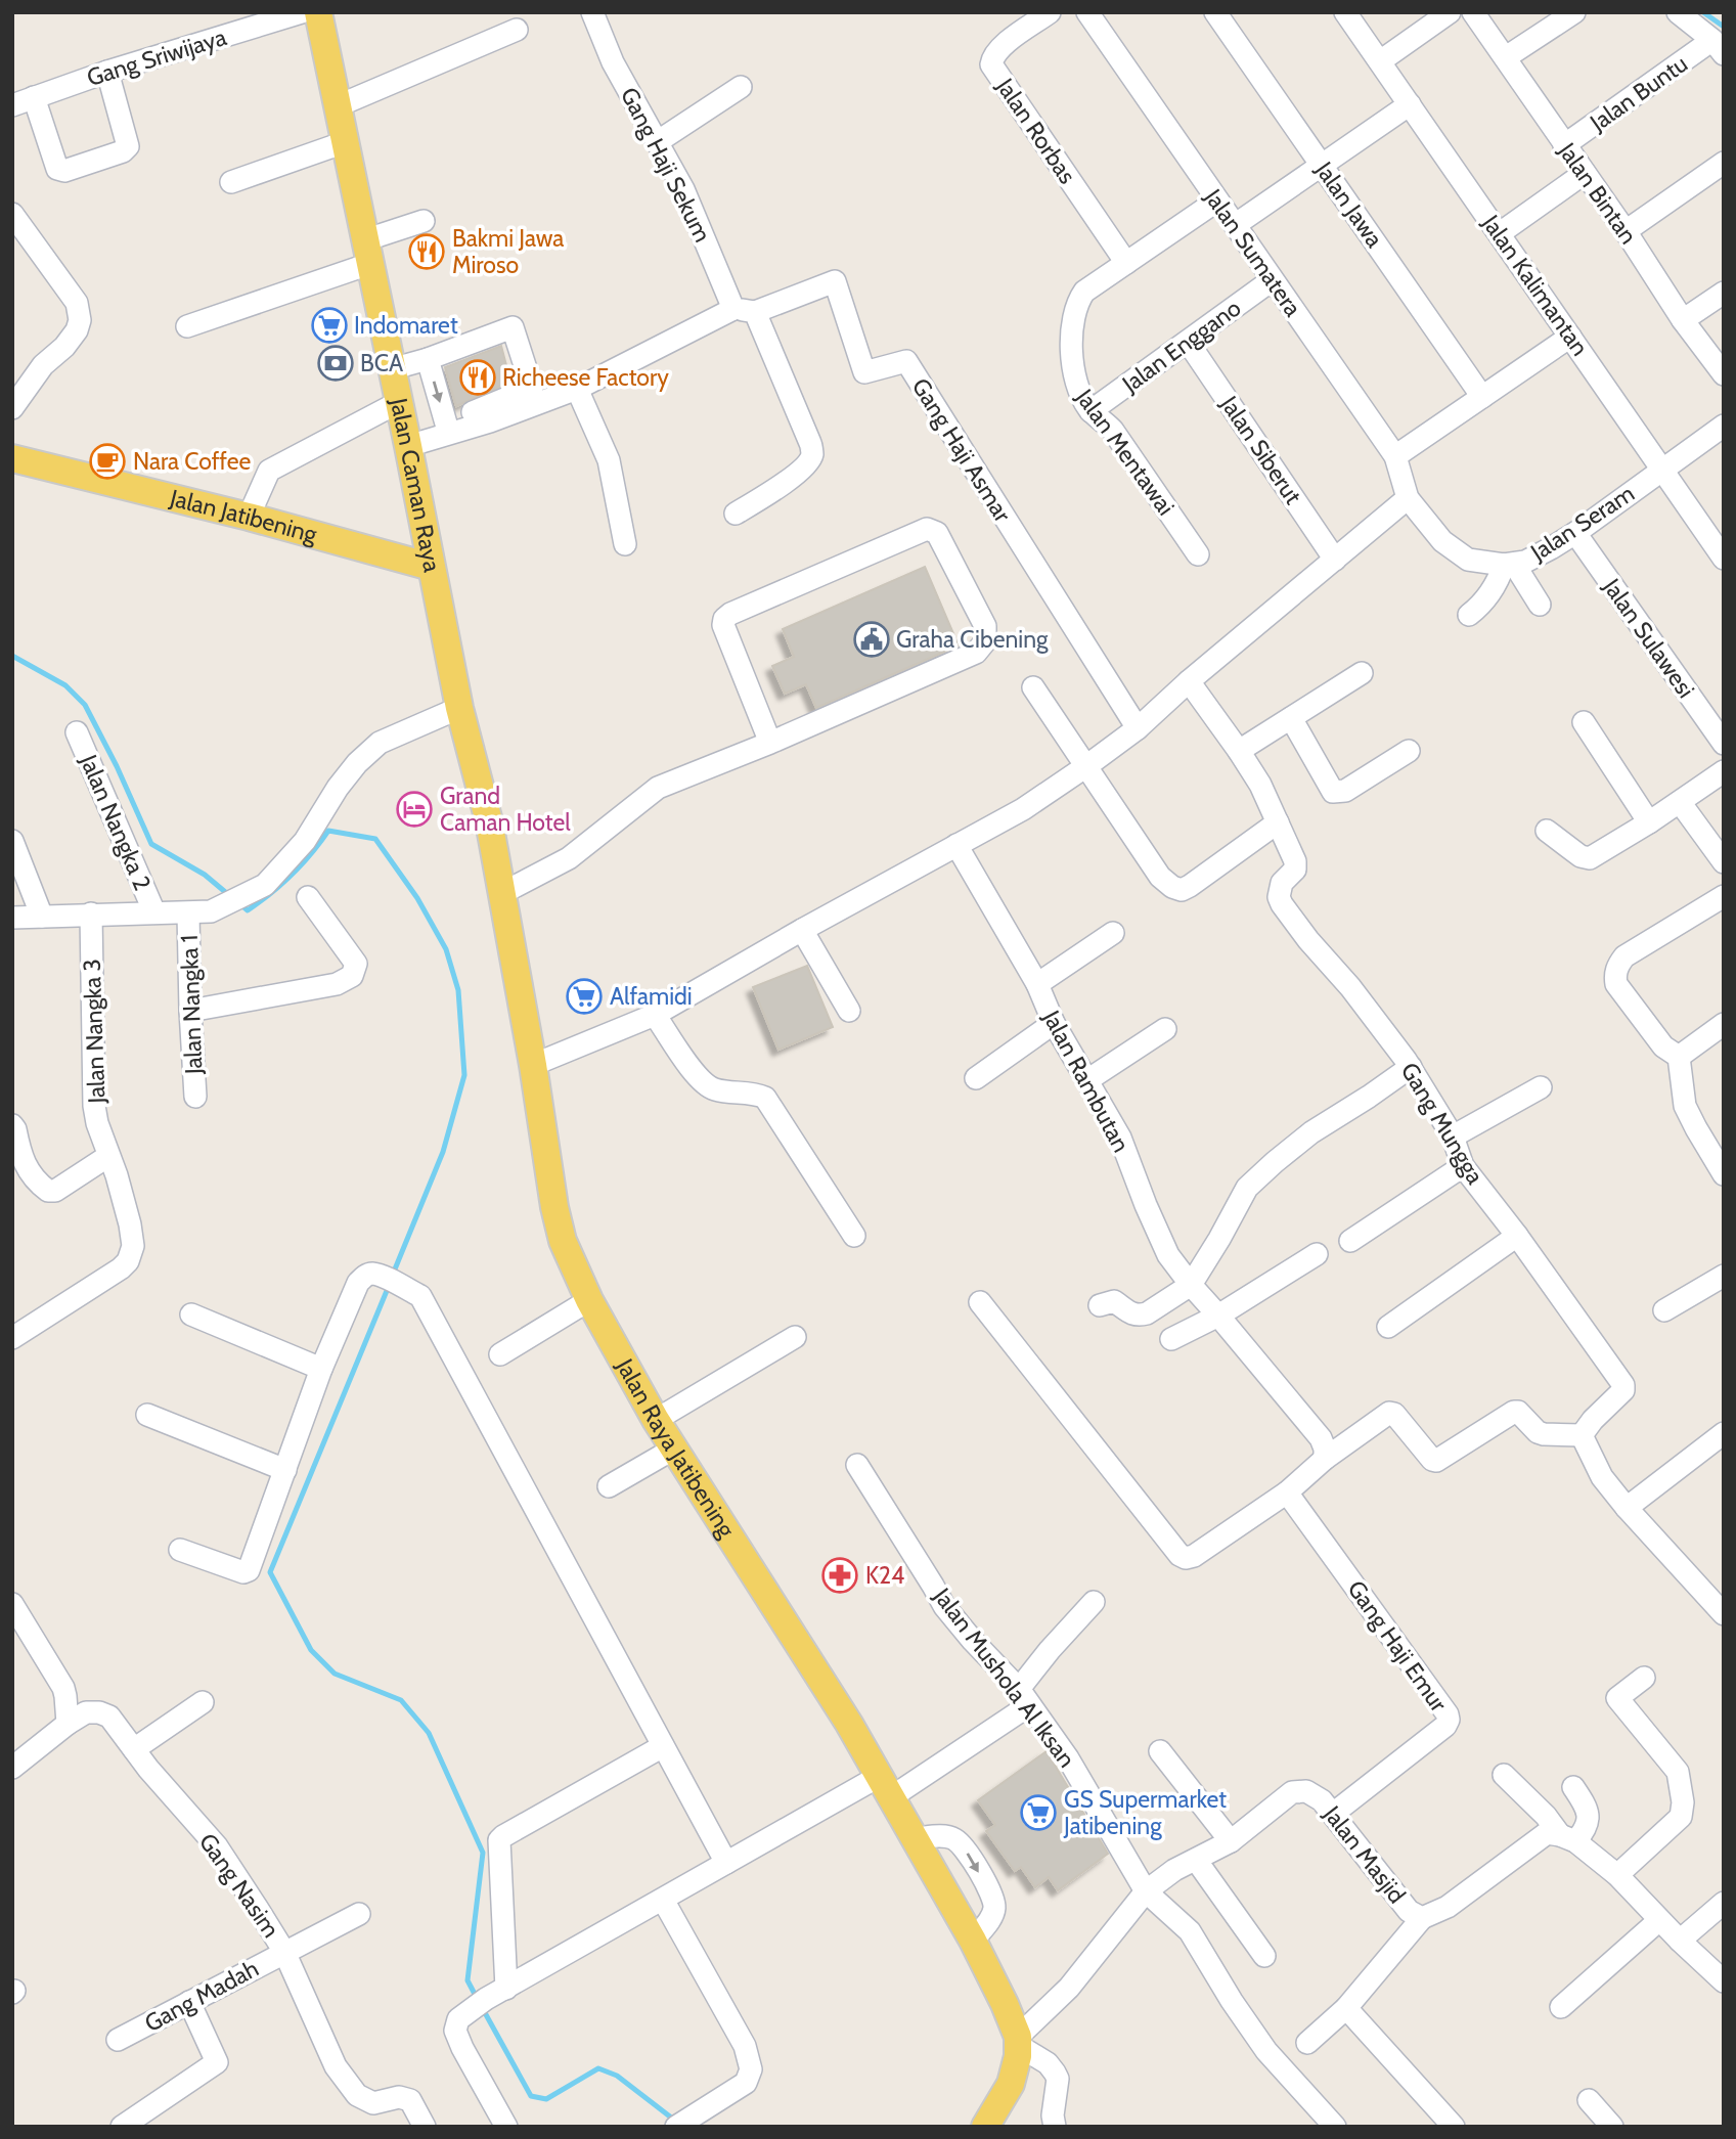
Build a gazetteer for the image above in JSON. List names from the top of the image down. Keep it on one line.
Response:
{"streets":{"main road":["Jalan Caman Raya","Jalan Jatibening","Jalan Raya Jatibening"],"street":["Gang Sriwijaya","Jalan Buntu","Jalan Rorbas","Gang Haji Sekum","Jalan Bintan","Jalan Jawa","Jalan Sumatera","Jalan Kalimantan","Jalan Enggano","Gang Haji Asmar","Jalan Siberut","Jalan Mentawai","Jalan Seram","Jalan Sulawesi","Jalan Nangka 2","Jalan Nangka 1","Jalan Nangka 3","Jalan Rambutan","Gang Mungga","Gang Haji Emur","Jalan Mushola Al Iksan","Jalan Masjid","Gang Nasim","Gang Madah"]},"crossings":[["Jalan Buntu","Jalan Bintan"],["Jalan Rorbas","Jalan Mentawai"],["Gang Haji Sekum","Gang Haji Asmar"],["Jalan Sumatera","Jalan Enggano"],["Jalan Sumatera","Jalan Mentawai"],["Jalan Sumatera","Jalan Seram"],["Jalan Kalimantan","Jalan Seram"],["Jalan Enggano","Jalan Siberut"],["Jalan Enggano","Jalan Mentawai"],["Jalan Caman Raya","Jalan Jatibening"],["Jalan Caman Raya","Jalan Raya Jatibening"],["Jalan Seram","Jalan Sulawesi"],["Jalan Raya Jatibening","Jalan Masjid"],["Gang Haji Emur","Jalan Masjid"],["Jalan Mushola Al Iksan","Jalan Masjid"],["Gang Nasim","Gang Madah"]],"places":{"restaurant":["Bakmi Jawa Miroso","Richeese Factory"],"supermarket":["Indomaret","Alfamidi","GS Supermarket Jatibening"],"bank":["BCA"],"cafe":["Nara Coffee"],"public building":["Graha Cibening"],"hotel":["Grand Caman Hotel"],"pharmacy":["K24"]}}
